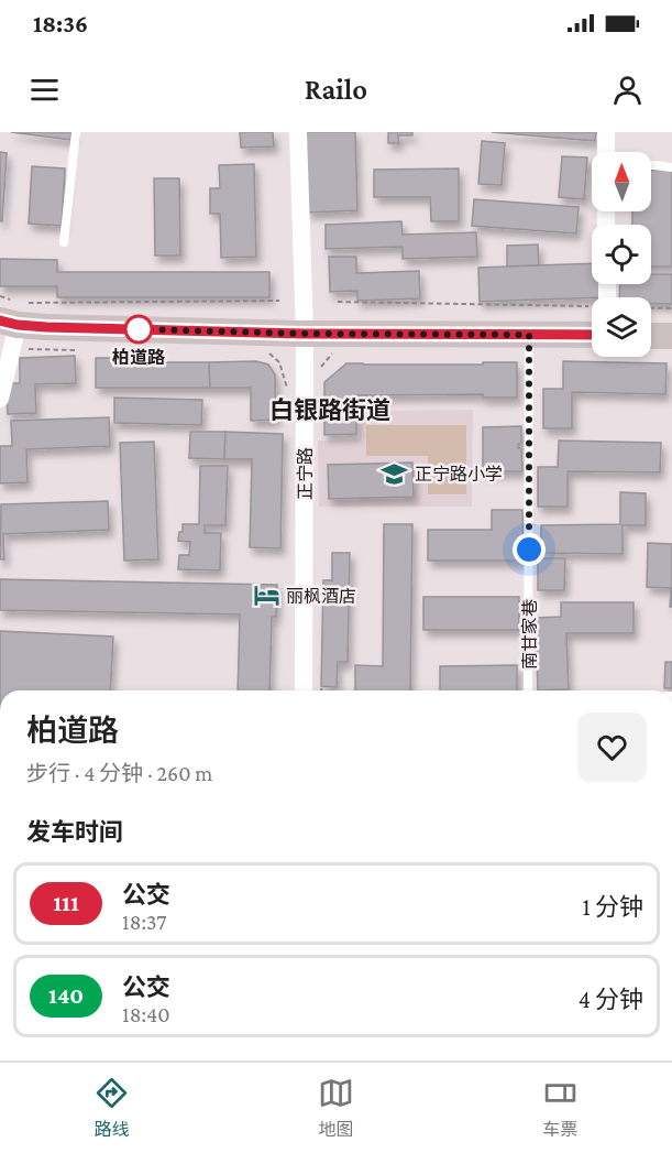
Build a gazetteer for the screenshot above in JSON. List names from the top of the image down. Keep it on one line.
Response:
{"streets":{"street":["正宁路"],"lane":["南甘家巷"]},"districts":["白银路街道"],"places":{"other":["柏道路"],"school or university":["正宁路小学"],"hotel":["丽枫酒店"]},"lines":["bus line 111"],"north":"top","page":{"status":"18:36","header":"Railo","heading":[["柏道路","步行 · 4 分钟 · 260 m"],"发车时间"],"list":[{"mark":"111","name":"公交","note":"18:37","value":"1 分钟"},{"mark":"140","name":"公交","note":"18:40","value":"4 分钟"}],"tabs":["路线","地图","车票"]}}
